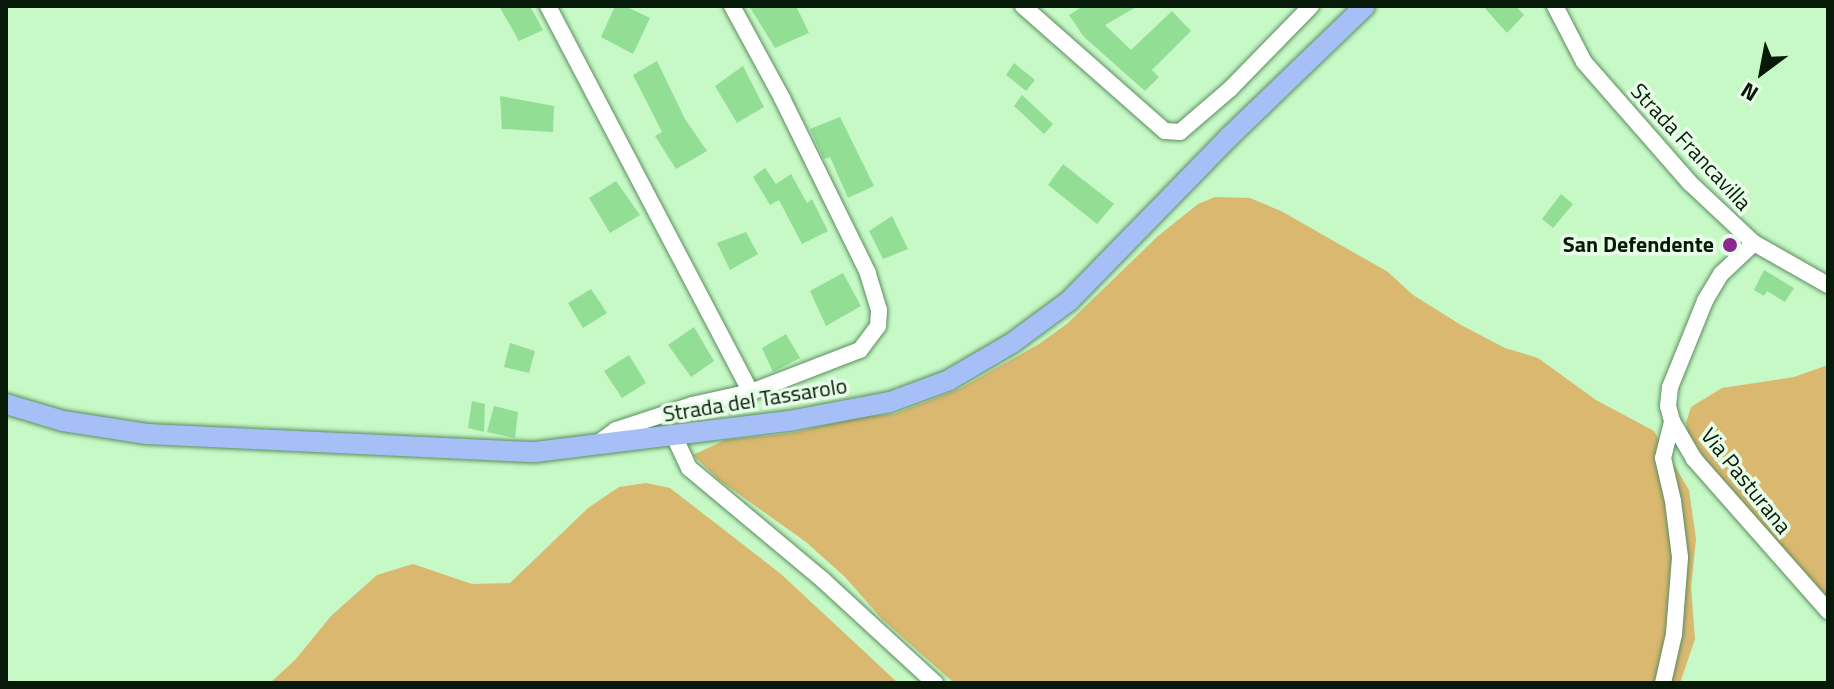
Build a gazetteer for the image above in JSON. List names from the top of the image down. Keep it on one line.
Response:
{"streets":{"main road":["Strada del Tassarolo"],"street":["Strada Francavilla","Via Pasturana"]},"crossings":[["Strada Francavilla","Via Pasturana"]],"places":["San Defendente"],"north":"bottom left"}
